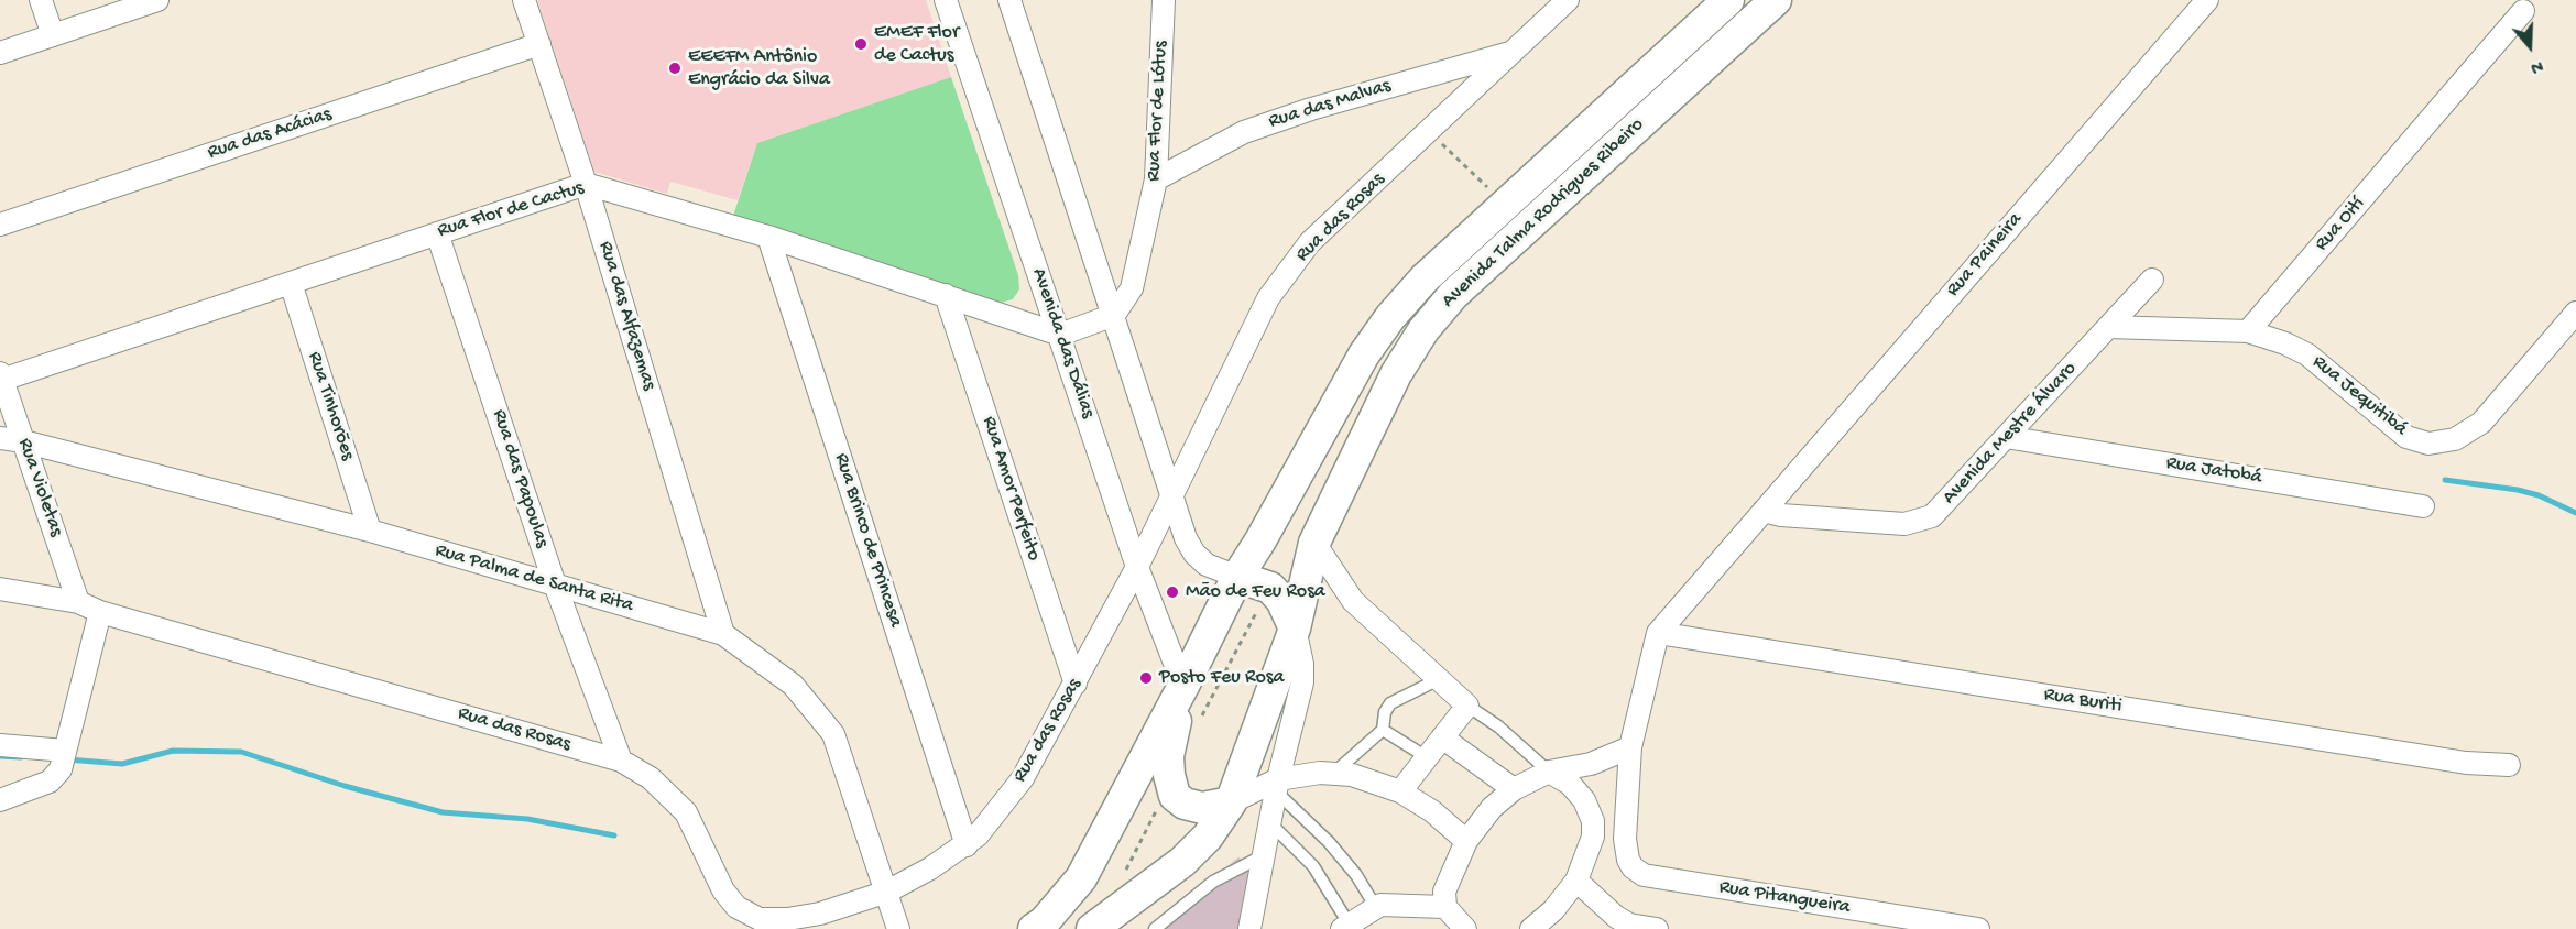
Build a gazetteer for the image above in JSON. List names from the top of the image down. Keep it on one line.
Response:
{"streets":{"main road":["Avenida Talma Rodrigues Ribeiro"],"street":["Rua das Malvas","Rua Flor de Lótus","Rua das Acácias","Rua Flor de Cactus","Rua das Rosas","Rua Oití","Rua Paineira","Rua das Alfazemas","Avenida das Dálias","Rua Jequitibá","Rua Tinhorões","Avenida Mestre Álvaro","Rua Jatobá","Rua das Papoulas","Rua Violetas","Rua Amor Perfeito","Rua Brinco de Princesa","Rua Palma de Santa Rita","Rua Buriti","Rua Pitangueira"]},"crossings":[["Rua das Malvas","Rua Flor de Lótus"],["Rua das Malvas","Rua das Rosas"],["Rua das Acácias","Rua das Alfazemas"],["Rua Flor de Cactus","Rua das Alfazemas"],["Rua Flor de Cactus","Avenida das Dálias"],["Rua Flor de Cactus","Rua Tinhorões"],["Rua Flor de Cactus","Rua das Papoulas"],["Rua Flor de Cactus","Rua Violetas"],["Rua Flor de Cactus","Rua Amor Perfeito"],["Rua Flor de Cactus","Rua Brinco de Princesa"],["Avenida Talma Rodrigues Ribeiro","Avenida das Dálias"],["Rua das Rosas","Avenida das Dálias"],["Rua das Rosas","Rua das Papoulas"],["Rua das Rosas","Rua Violetas"],["Rua das Rosas","Rua Amor Perfeito"],["Rua das Rosas","Rua Brinco de Princesa"],["Rua das Rosas","Rua Palma de Santa Rita"],["Rua Oití","Rua Jequitibá"],["Rua Paineira","Avenida Mestre Álvaro"],["Rua das Alfazemas","Rua Palma de Santa Rita"],["Rua Tinhorões","Rua Palma de Santa Rita"],["Avenida Mestre Álvaro","Rua Jatobá"],["Rua das Papoulas","Rua Palma de Santa Rita"],["Rua Violetas","Rua Palma de Santa Rita"]],"places":["EMEF Flor de Cactus","EEEFM Antônio Engrácio da Silva","Mão de Feu Rosa","Posto Feu Rosa"],"north":"bottom"}
